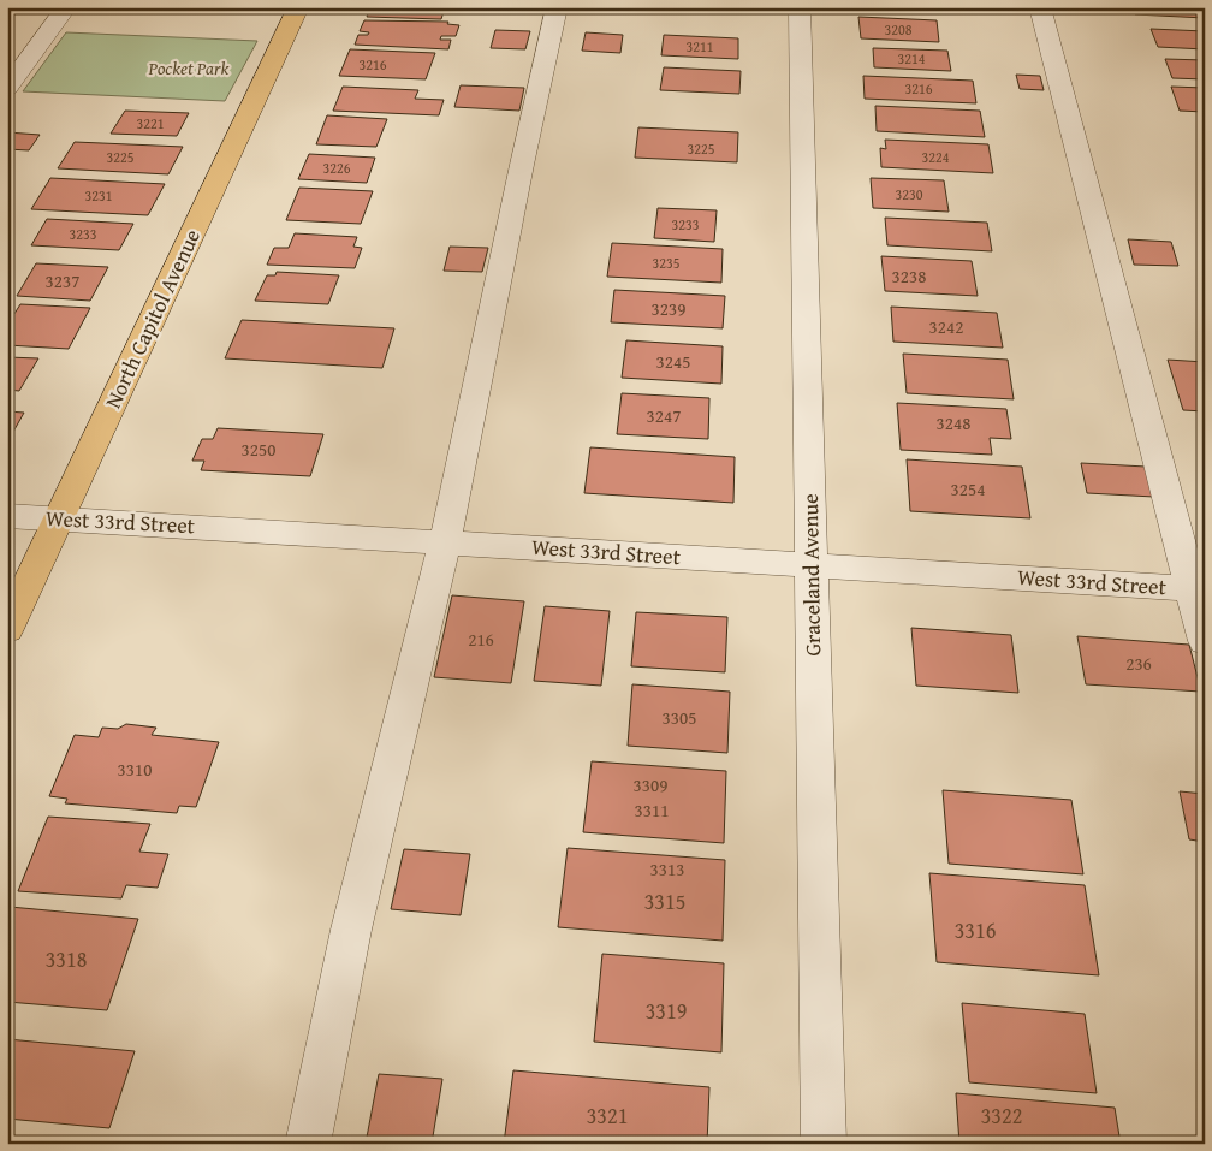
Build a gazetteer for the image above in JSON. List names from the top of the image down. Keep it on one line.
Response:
{"streets":{"main road":["North Capitol Avenue"],"street":["West 33rd Street","Graceland Avenue"]},"crossings":[["North Capitol Avenue","West 33rd Street"],["West 33rd Street","Graceland Avenue"]],"parks":["Pocket Park"],"house_numbers":["3208","3211","3214","3216","3216","3221","3225","3225","3224","3226","3230","3231","3233","3233","3235","3238","3237","3239","3242","3245","3247","3248","3250","3254","216","236","3305","3310","3309","3311","3313","3315","3316","3318","3319","3321","3322"]}
